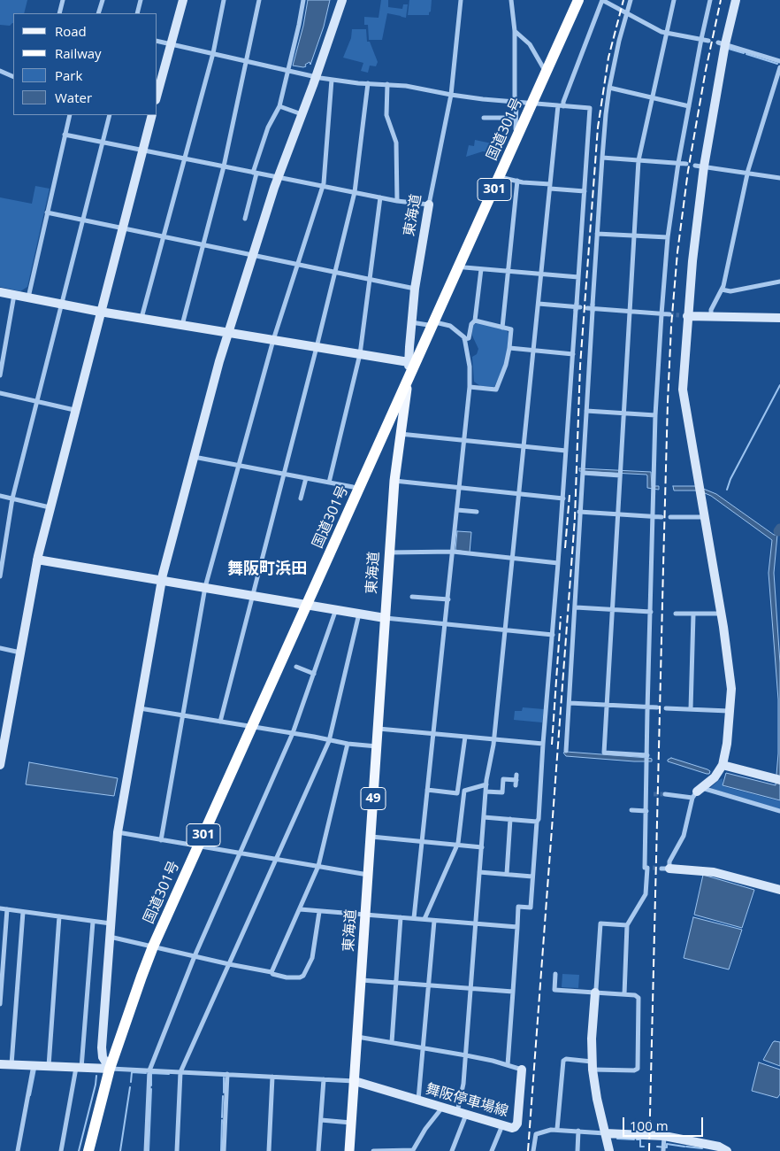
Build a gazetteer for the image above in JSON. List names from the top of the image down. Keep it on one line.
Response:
{"streets":{"highway":["国道301号","301"],"main road":["東海道","49"],"street":["舞阪停車場線"]},"crossings":[["国道301号","東海道"],["東海道","舞阪停車場線"]],"districts":["舞阪町浜田"],"legend":["Road","Railway","Park","Water"],"scale_bar":"100 m"}
